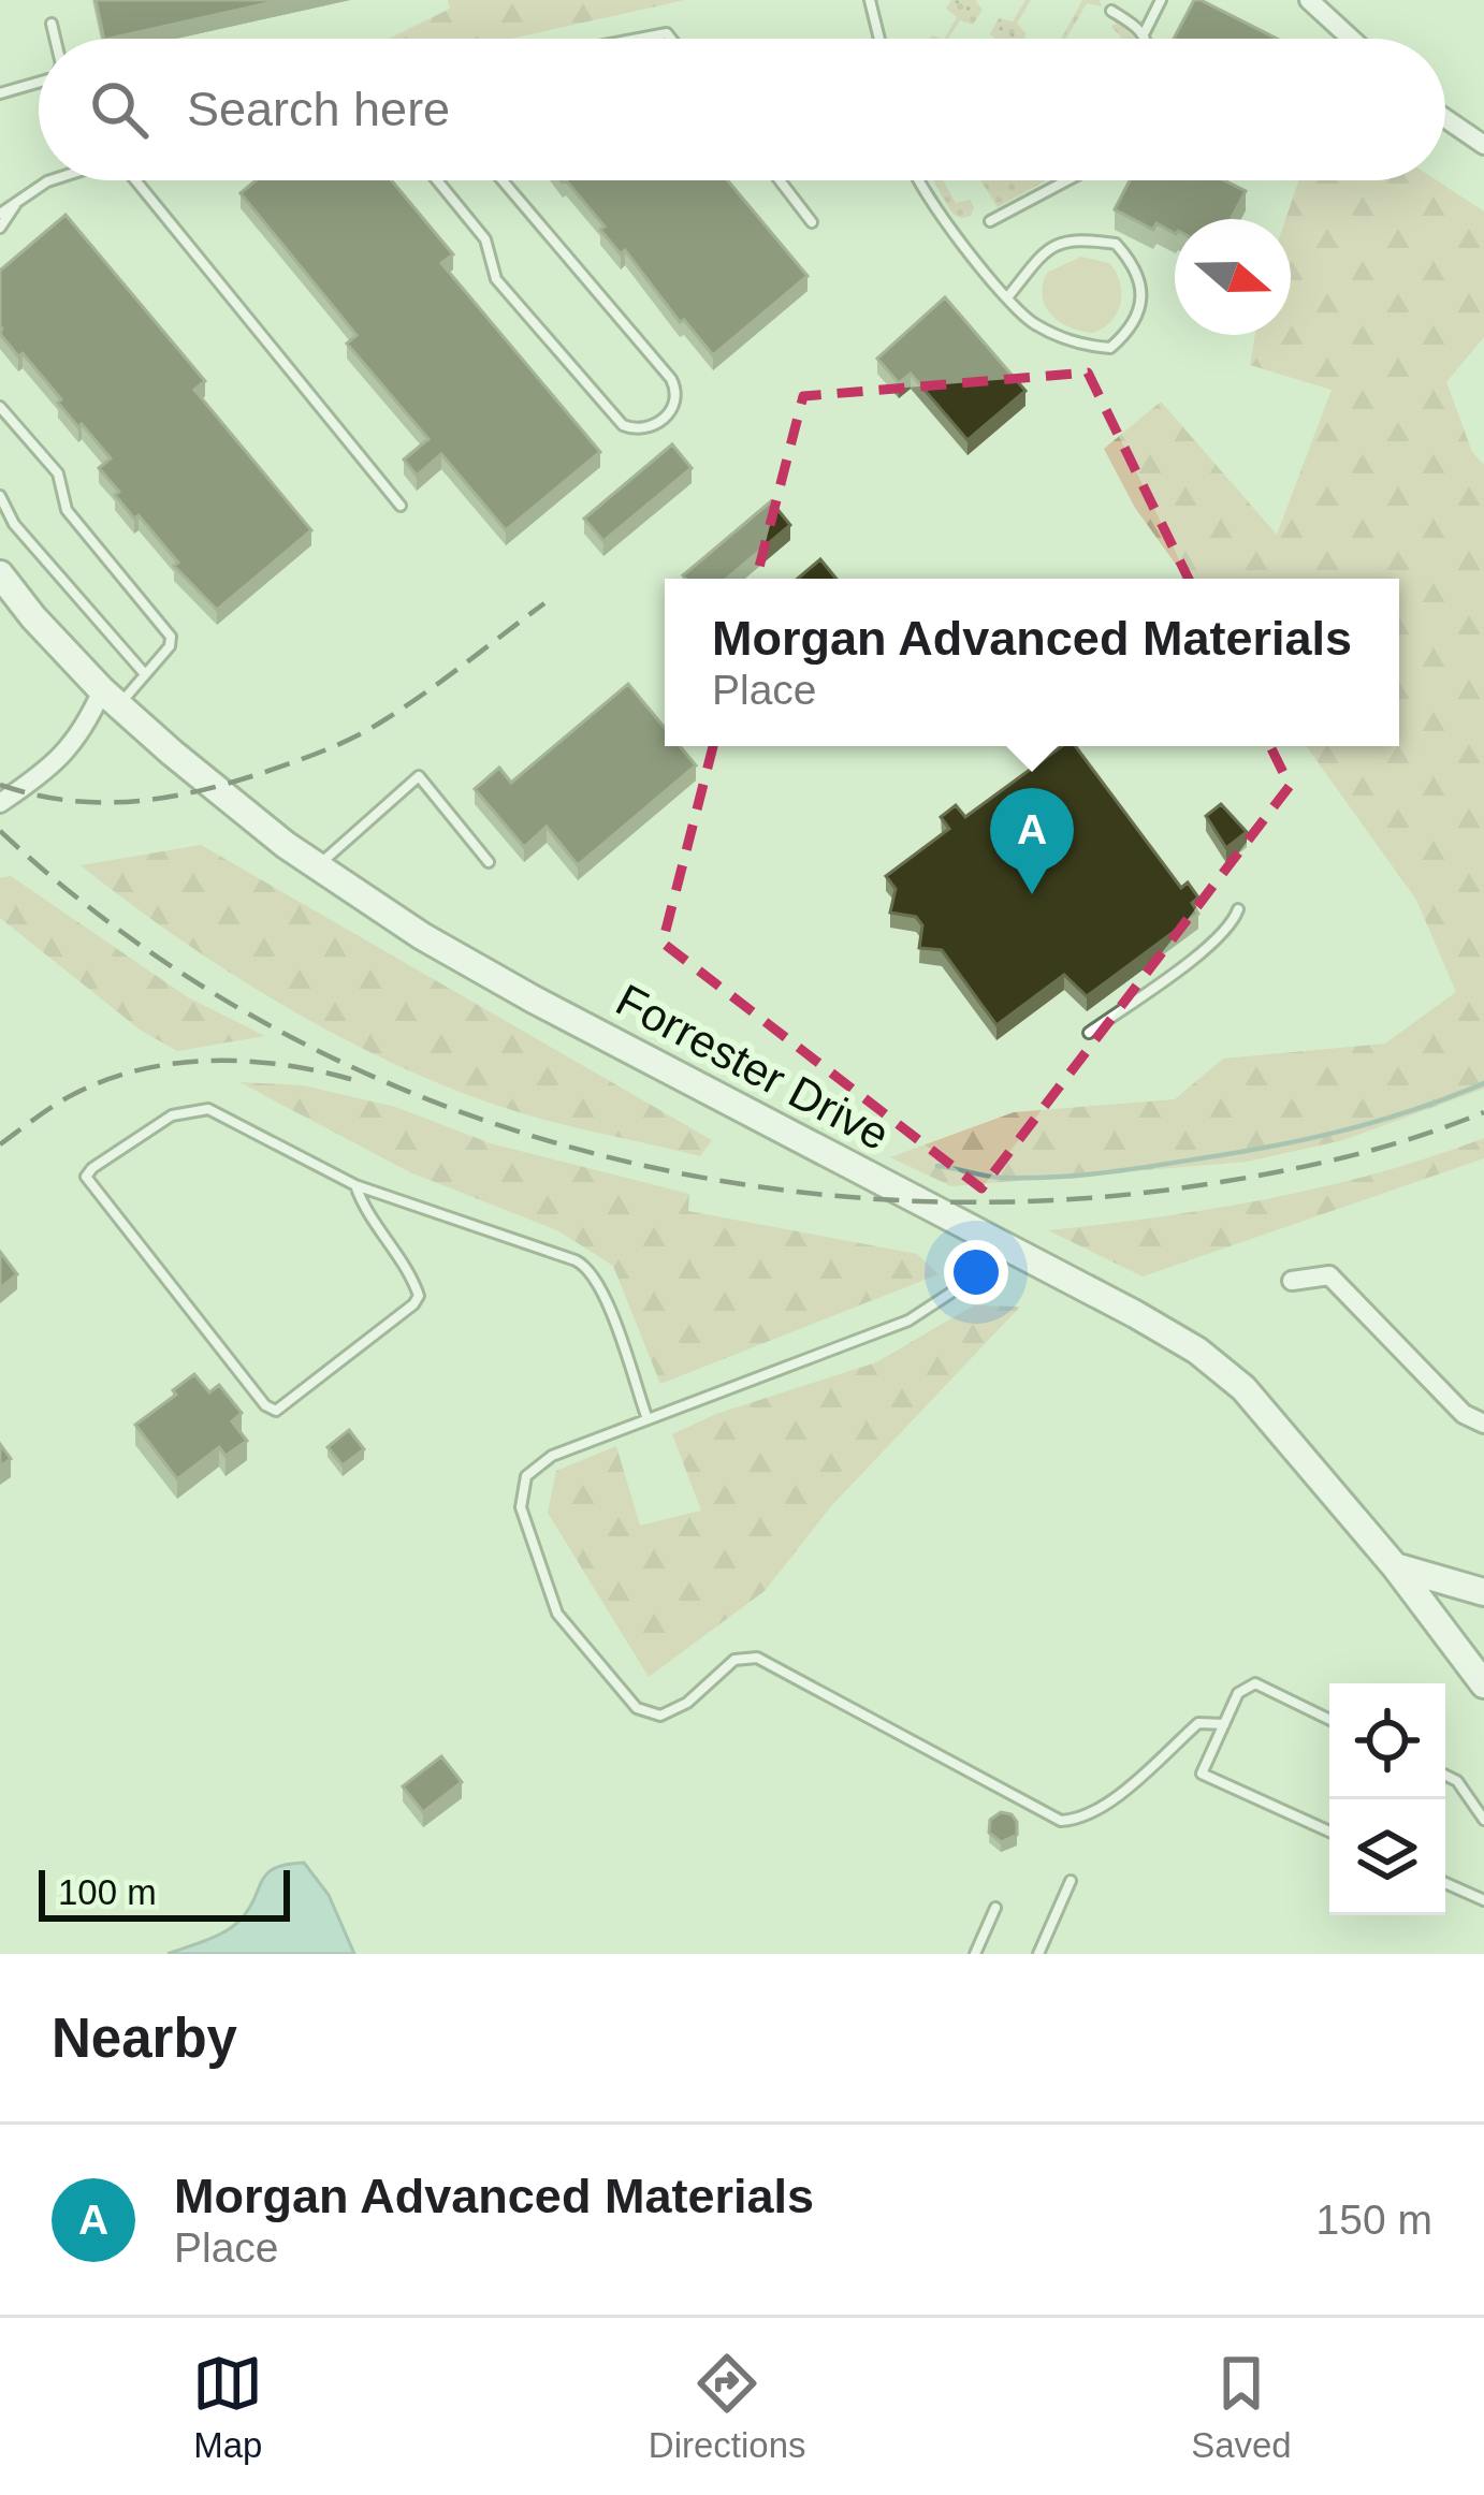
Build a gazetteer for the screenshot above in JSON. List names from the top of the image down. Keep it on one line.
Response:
{"streets":{"street":["Forrester Drive"]},"scale_bar":"100 m","north":"right","page":{"search":"Search here","popup":["Morgan Advanced Materials","Place"],"pins":"A","scale":"100 m","heading":"Nearby","list":[{"mark":"A","name":"Morgan Advanced Materials","note":"Place","value":"150 m"}],"nav":["Map","Directions","Saved"]}}
